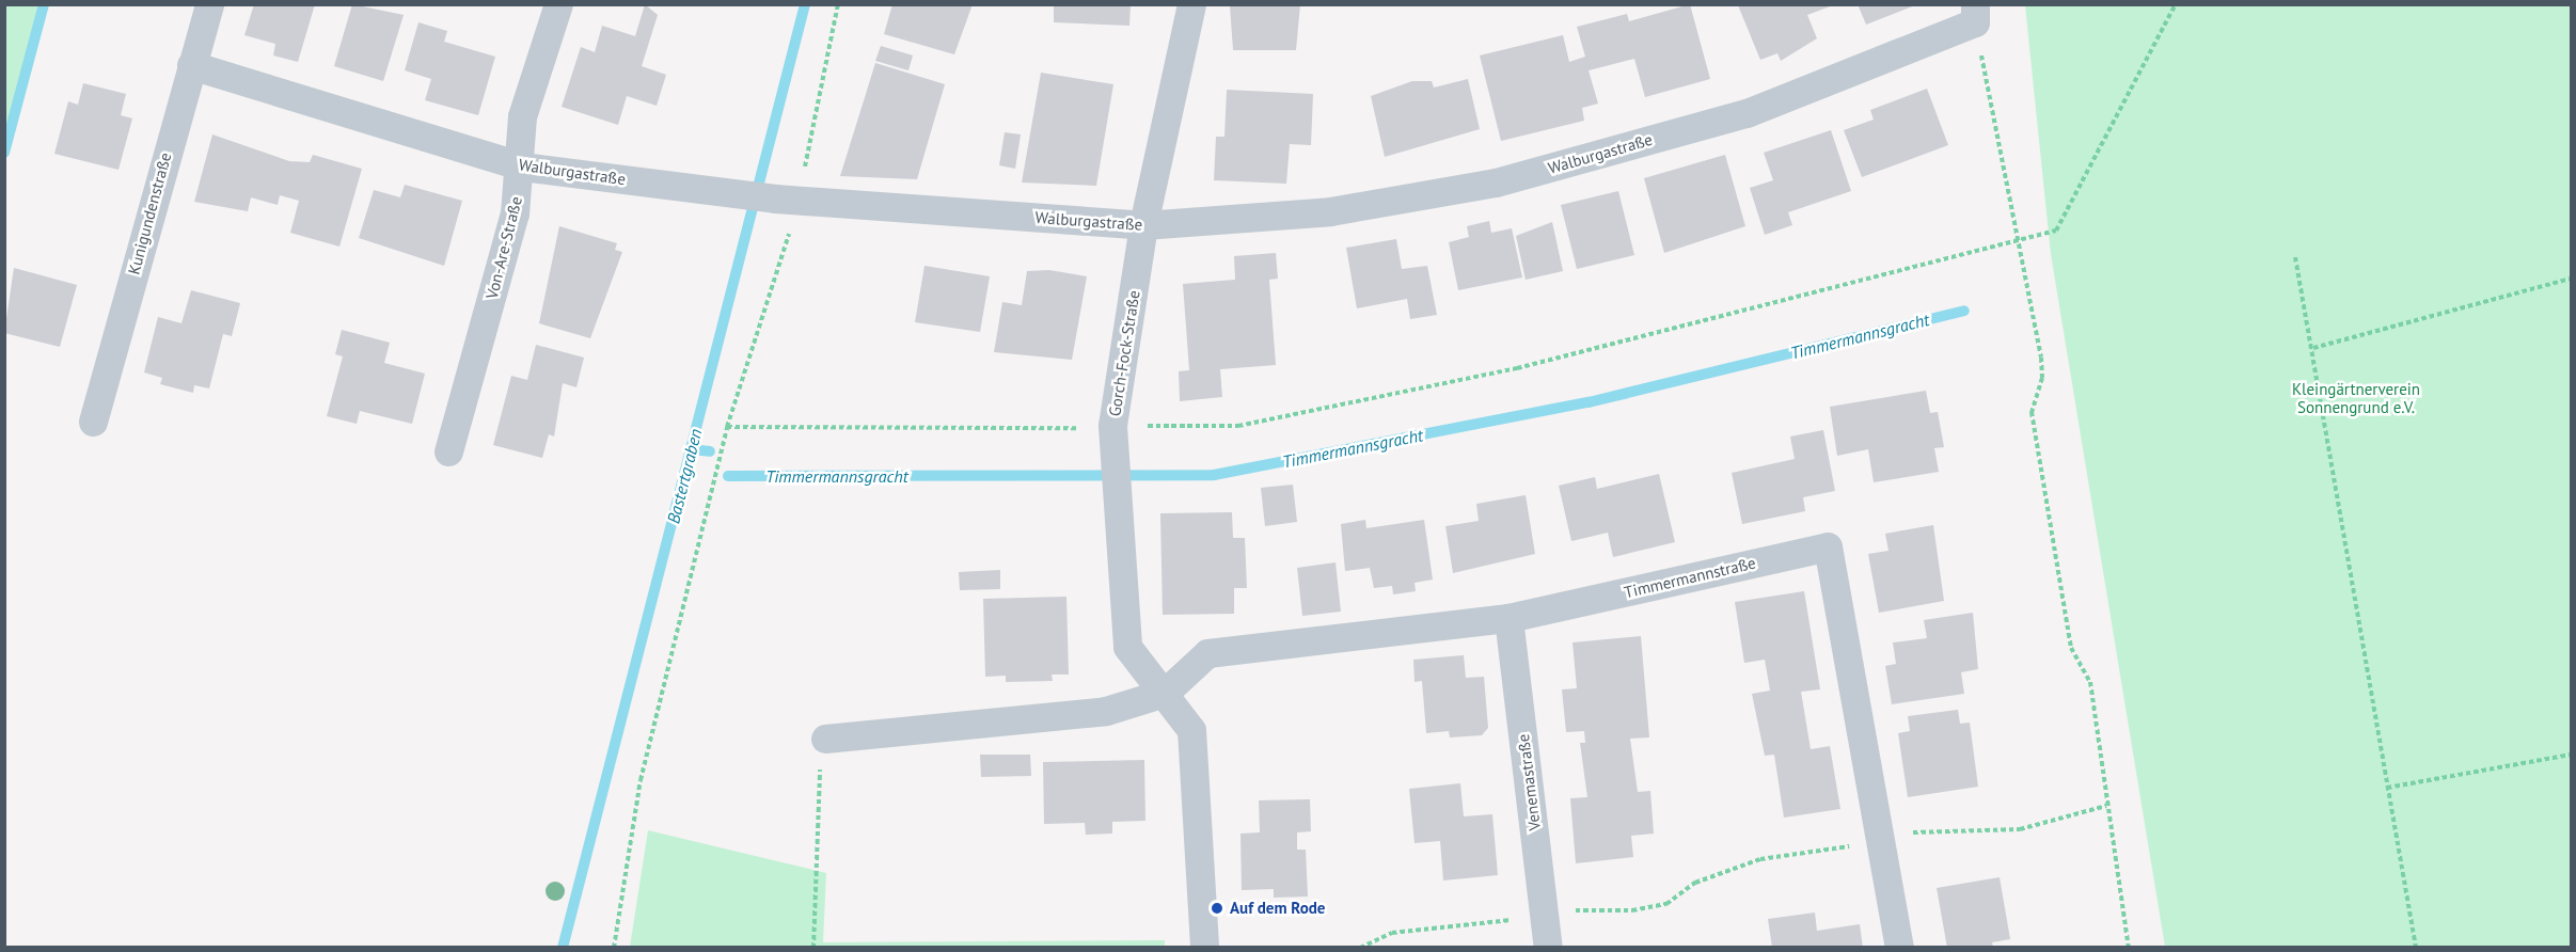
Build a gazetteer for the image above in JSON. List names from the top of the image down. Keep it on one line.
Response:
{"streets":{"street":["Walburgastraße","Kunigundenstraße","Von-Are-Straße","Gorch-Fock-Straße","Timmermannstraße","Venemastraße"]},"crossings":[["Walburgastraße","Kunigundenstraße"],["Walburgastraße","Von-Are-Straße"],["Walburgastraße","Gorch-Fock-Straße"],["Gorch-Fock-Straße","Timmermannstraße"],["Timmermannstraße","Venemastraße"]],"water":["Timmermannsgracht","Bastertgraben"],"parks":["Kleingärtnerverein Sonnengrund e.V."],"places":["Auf dem Rode"]}
